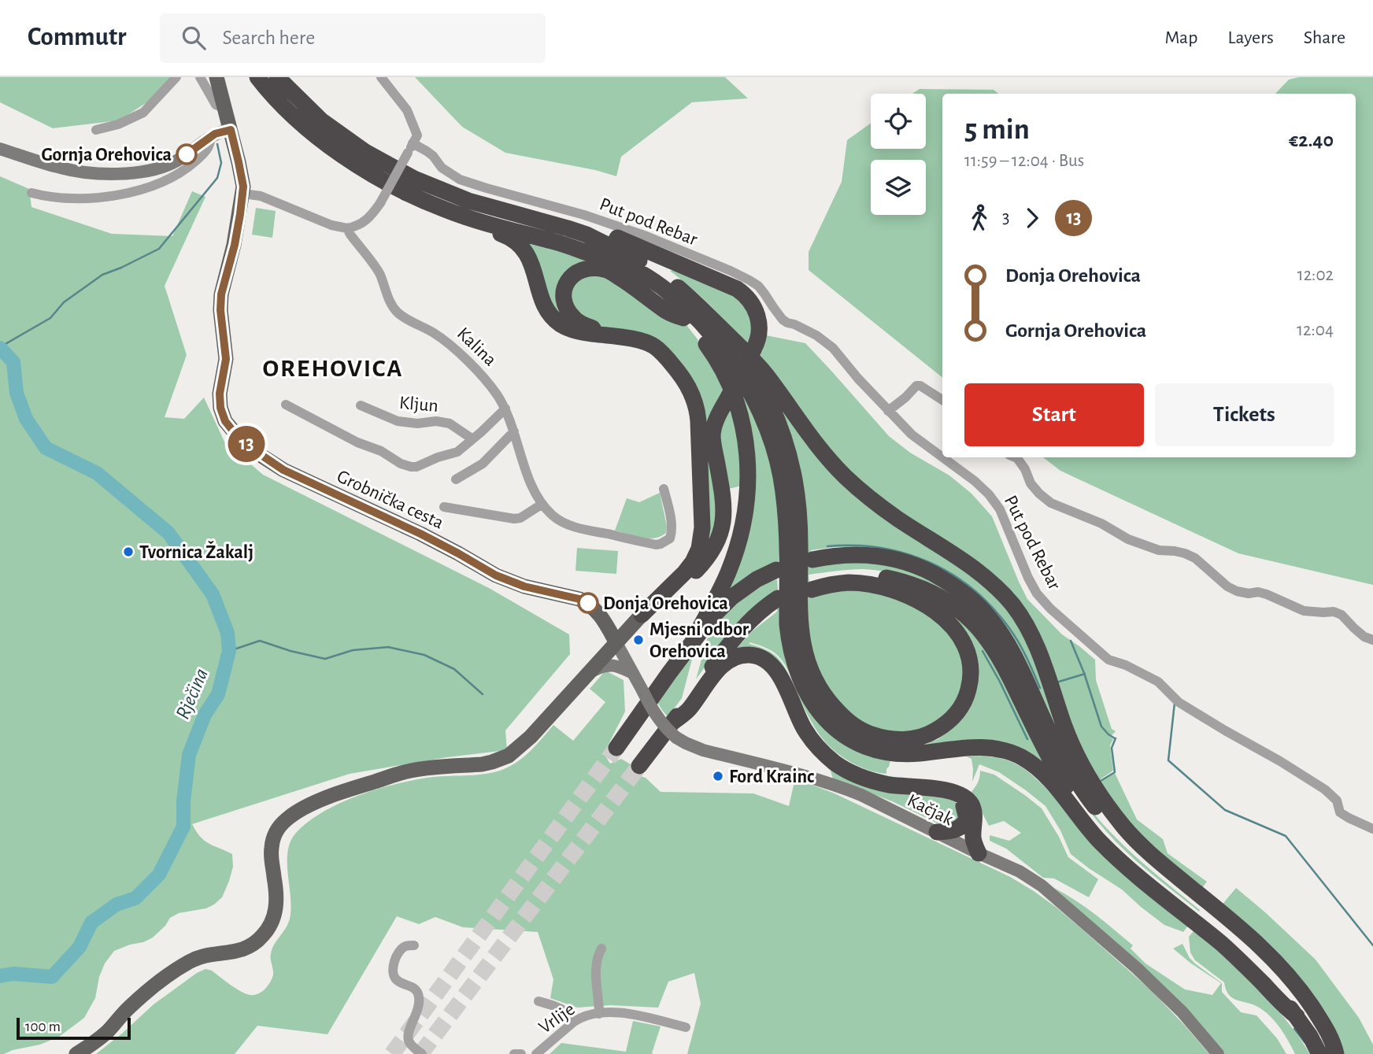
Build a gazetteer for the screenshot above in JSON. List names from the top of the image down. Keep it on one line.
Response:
{"streets":{"main road":["Grobnička cesta","Kačjak"],"street":["Put pod Rebar","Kalina","Kljun","Vrlije"]},"crossings":[["Grobnička cesta","Kačjak"]],"districts":["OREHOVICA"],"water":["Rječina"],"places":["Gornja Orehovica","Tvornica Žakalj","Donja Orehovica","Mjesni odbor Orehovica","Ford Krainc"],"lines":["bus line 13"],"scale_bar":"100 m","page":{"header":"Commutr","search":"Search here","nav":["Map","Layers","Share"],"on_map":"13","heading":["5 min","11:59 – 12:04 · Bus","€2.40"],"legs":["3","13"],"list":[{"name":"Donja Orehovica","value":"12:02"},{"name":"Gornja Orehovica","value":"12:04"}],"buttons":["Start","Tickets"],"scale":"100 m"}}
